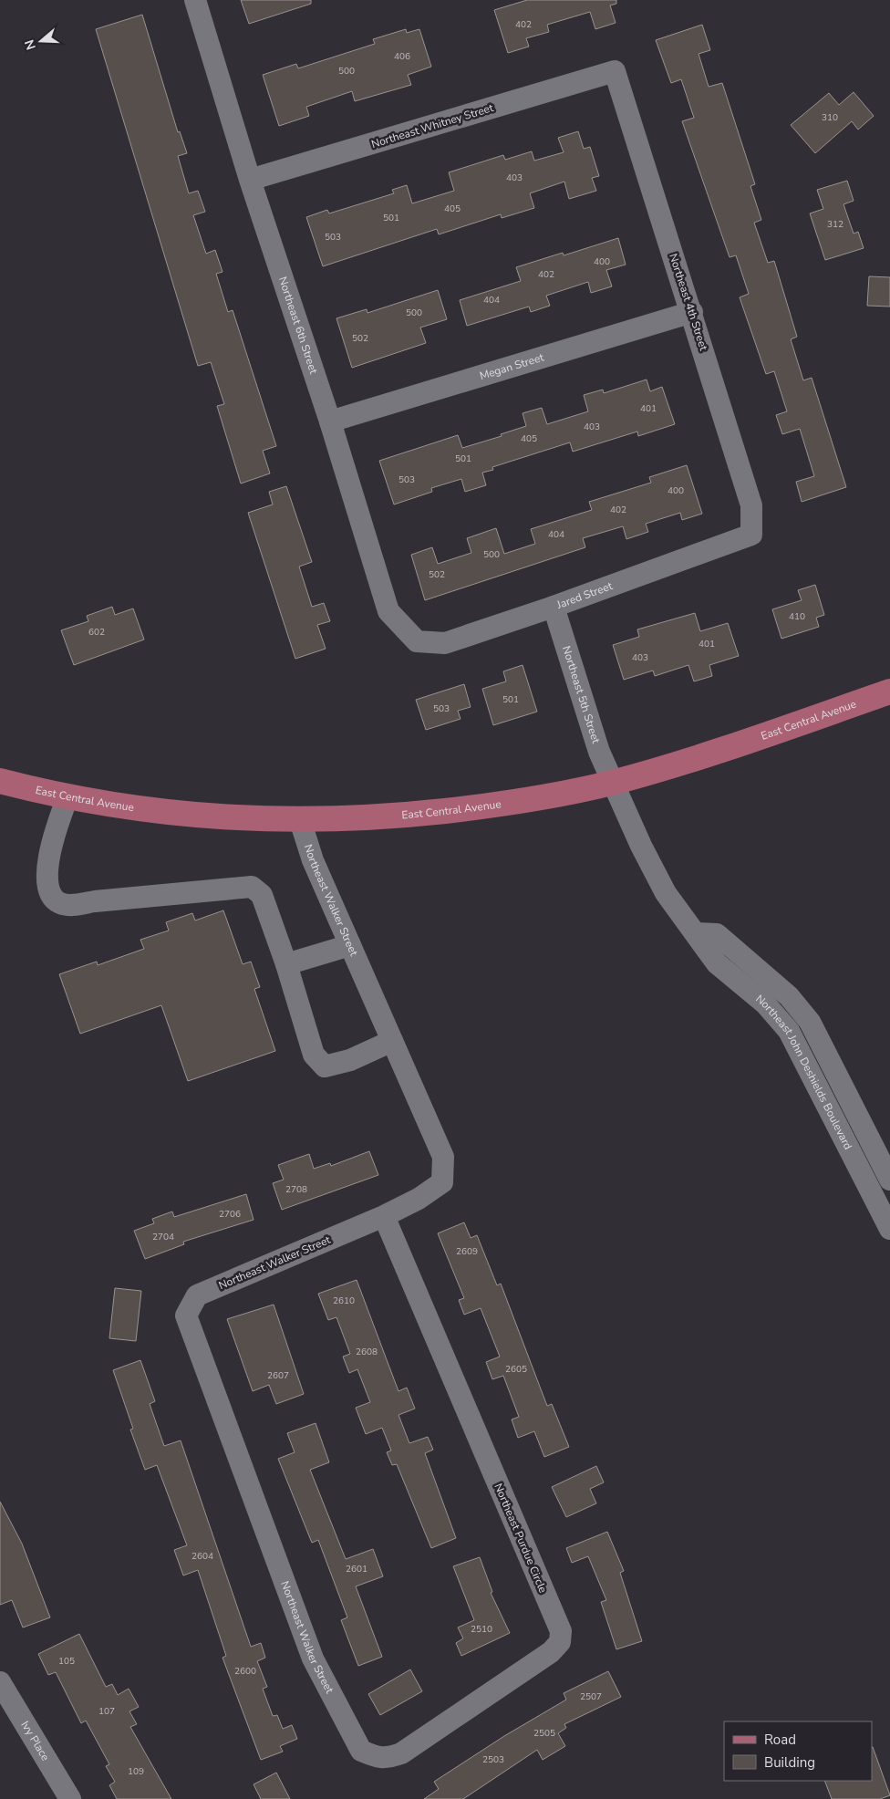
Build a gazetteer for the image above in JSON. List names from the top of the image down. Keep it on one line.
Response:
{"streets":{"main road":["East Central Avenue"],"street":["Northeast Whitney Street","Northeast 4th Street","Northeast 6th Street","Megan Street","Jared Street","Northeast 5th Street","Northeast Walker Street","Northeast John Deshields Boulevard","Northeast Purdue Circle","Ivy Place"]},"crossings":[["Northeast Whitney Street","Northeast 4th Street"],["Northeast Whitney Street","Northeast 6th Street"],["Northeast 4th Street","Megan Street"],["Northeast 4th Street","Jared Street"],["Northeast 6th Street","Megan Street"],["Northeast 6th Street","Jared Street"],["Jared Street","Northeast 5th Street"],["Northeast 5th Street","East Central Avenue"],["Northeast 5th Street","Northeast John Deshields Boulevard"],["East Central Avenue","Northeast Walker Street"],["East Central Avenue","Northeast John Deshields Boulevard"],["Northeast Walker Street","Northeast Purdue Circle"]],"house_numbers":["402","406","500","310","403","405","501","312","503","400","402","404","500","502","401","403","405","501","503","400","402","404","500","502","410","602","401","403","501","503","2708","2706","2704","2609","2610","2608","2605","2607","2604","2601","2510","105","2600","2507","107","2505","2503","109"],"legend":["Road","Building"],"north":"left"}
